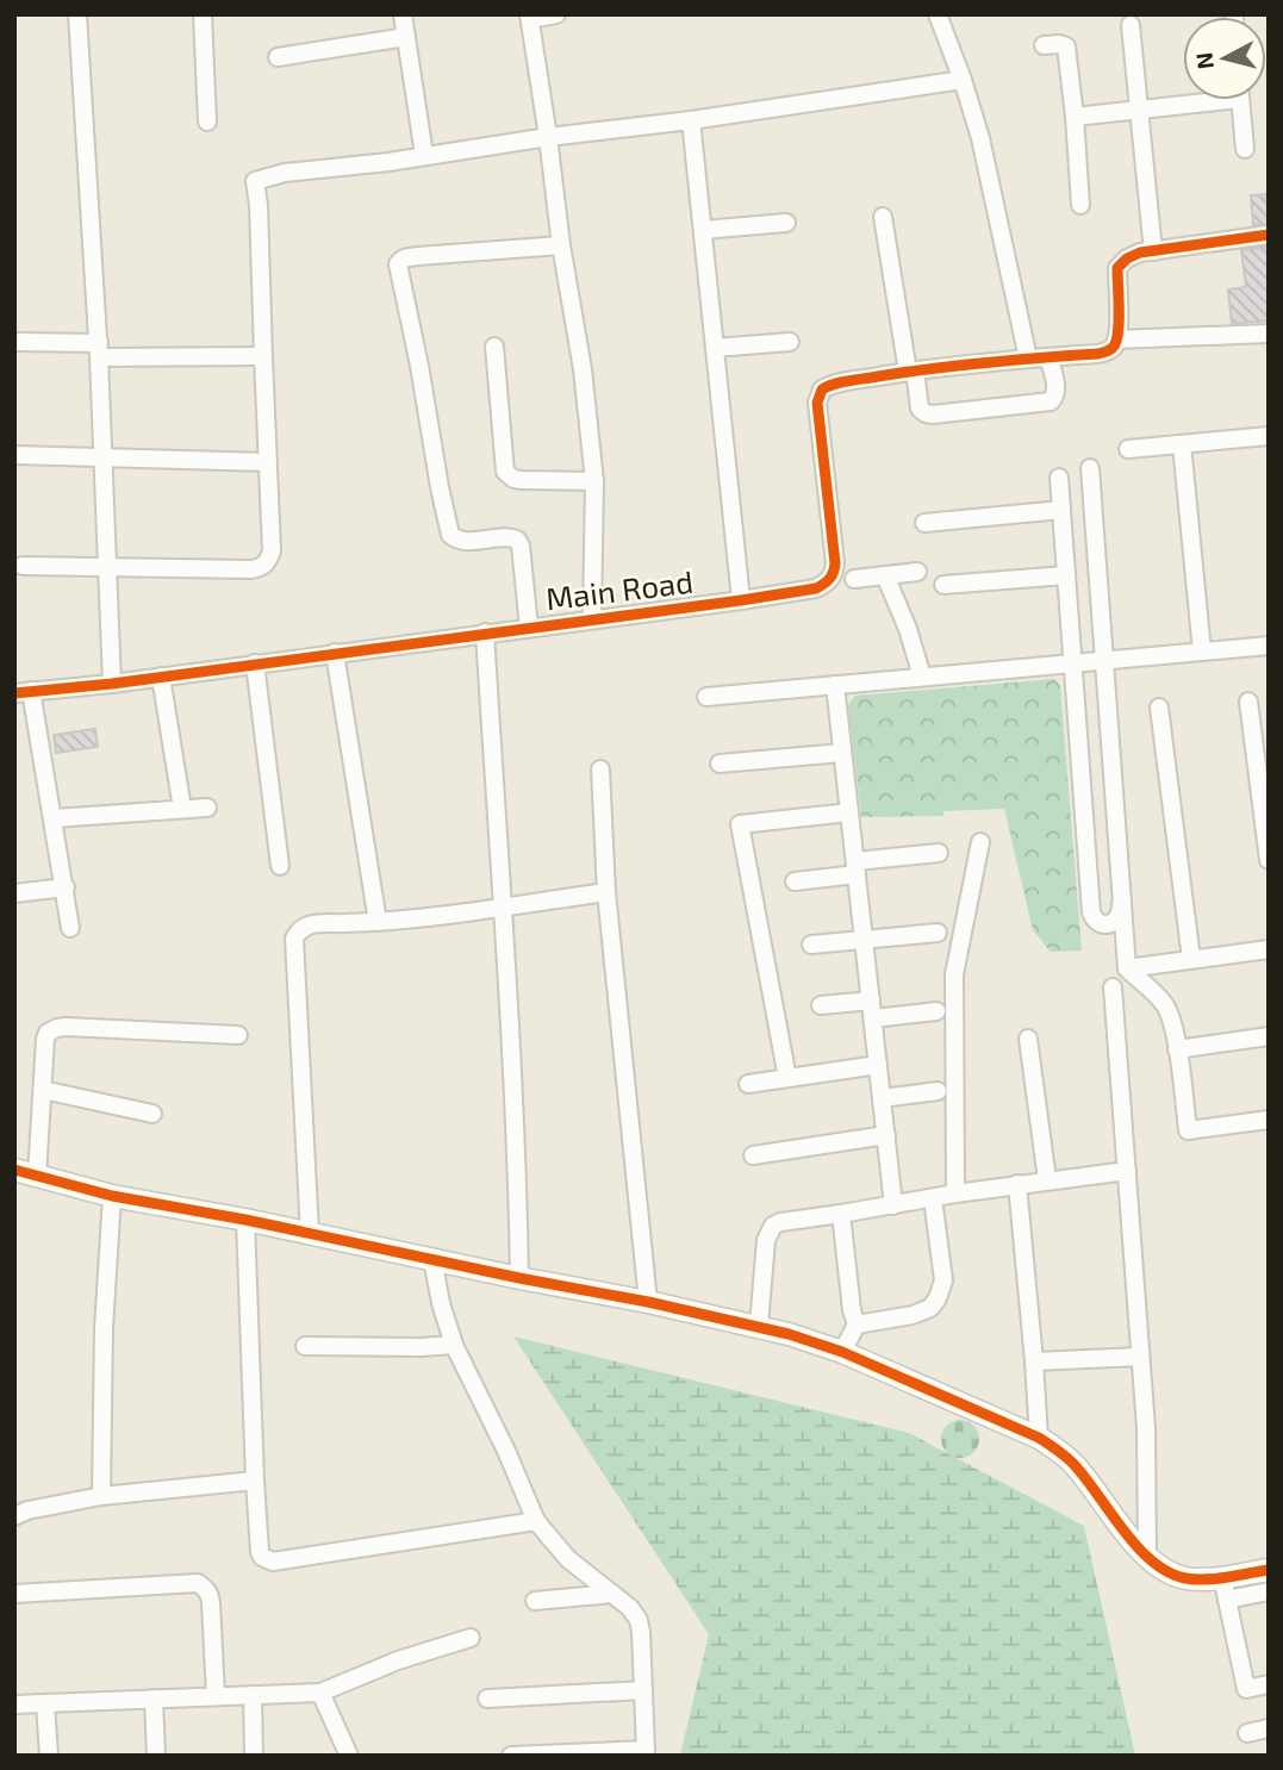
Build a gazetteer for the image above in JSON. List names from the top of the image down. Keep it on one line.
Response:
{"streets":{"street":["Main Road"]},"north":"left"}
